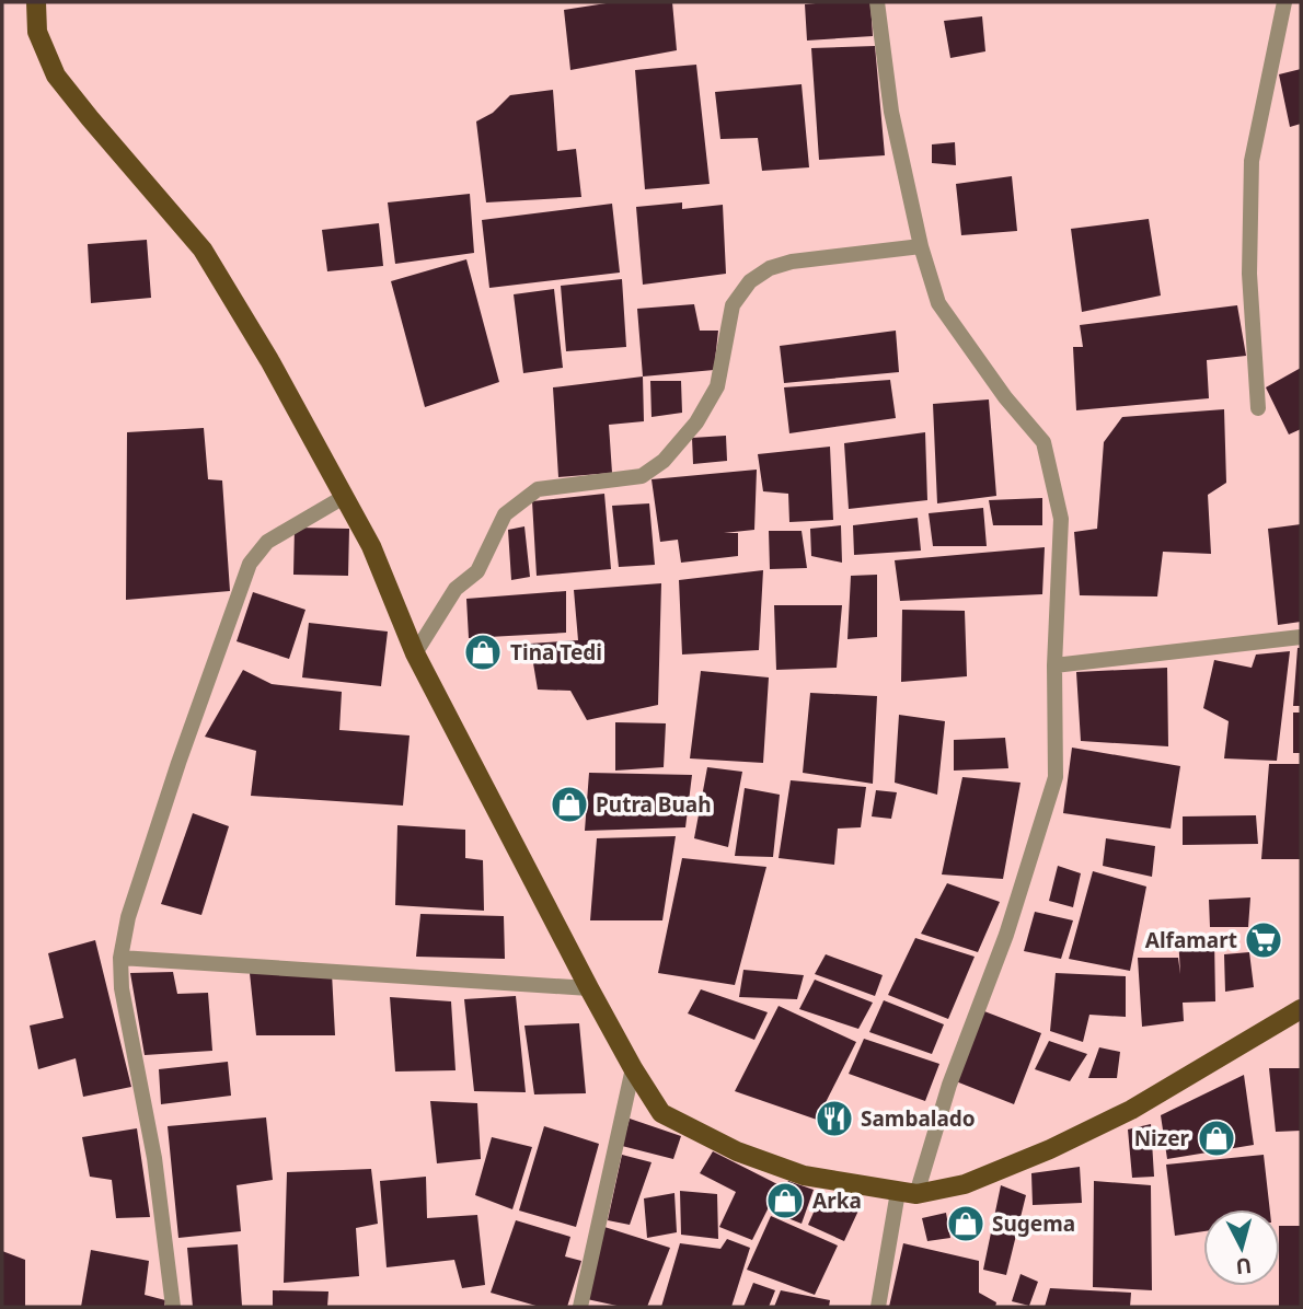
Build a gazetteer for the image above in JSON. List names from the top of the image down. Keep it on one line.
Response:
{"places":{"shop":["Tina Tedi","Putra Buah","Nizer","Arka","Sugema"],"supermarket":["Alfamart"],"restaurant":["Sambalado"]},"north":"bottom"}
